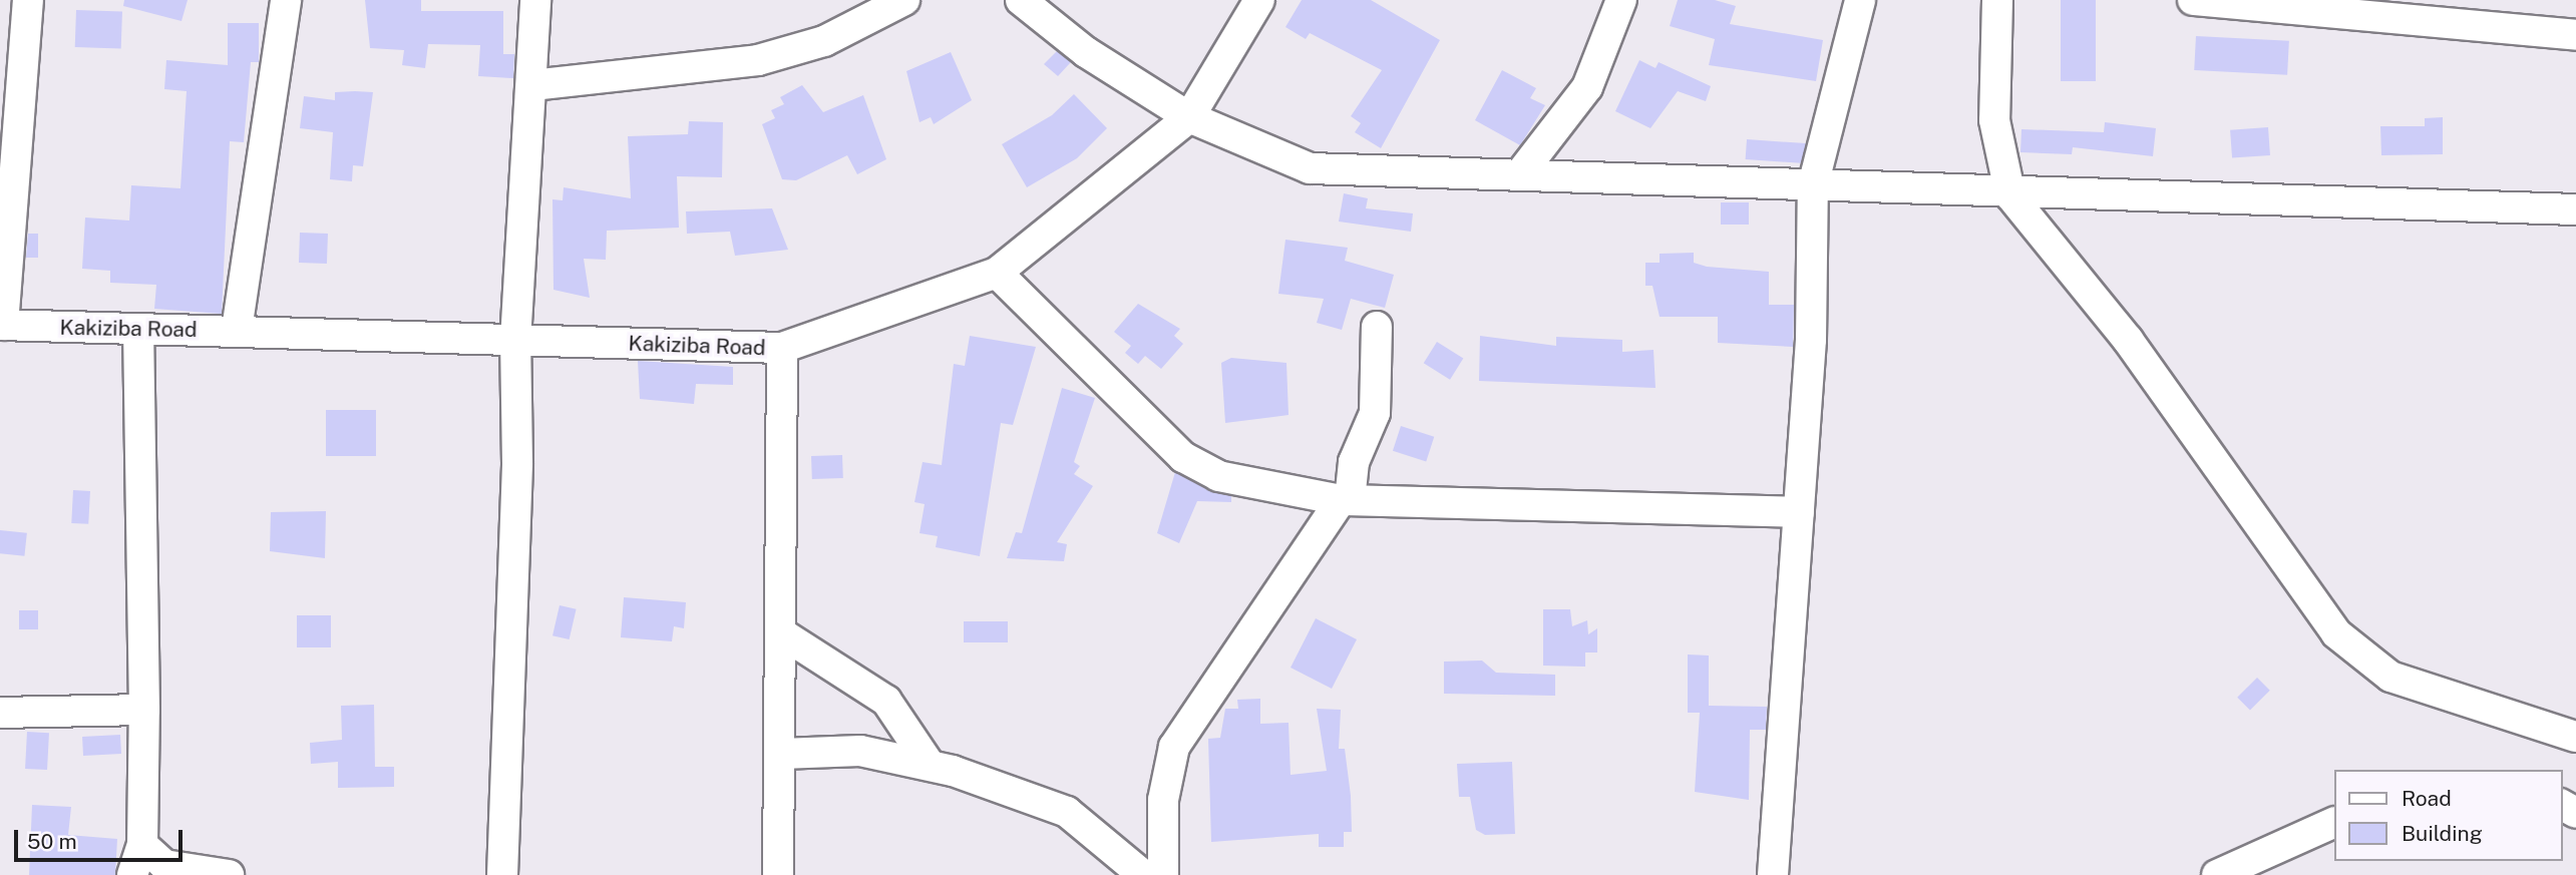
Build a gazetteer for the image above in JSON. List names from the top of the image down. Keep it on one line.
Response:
{"streets":{"street":["Kakiziba Road"]},"legend":["Road","Building"],"scale_bar":"50 m"}
